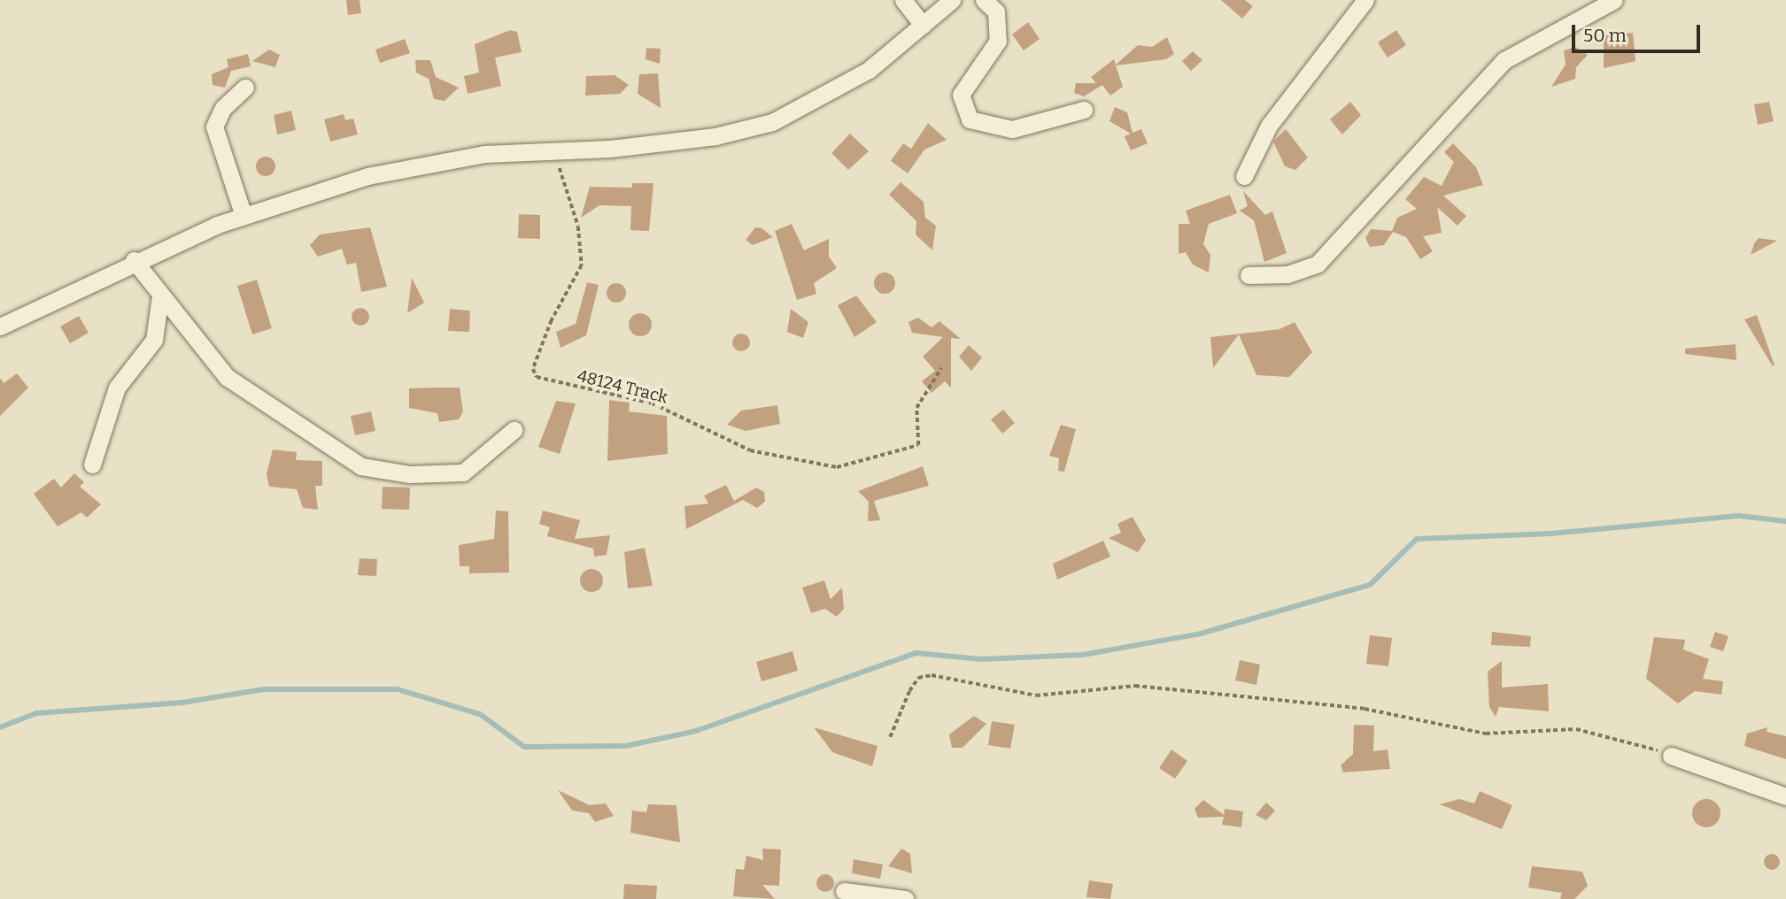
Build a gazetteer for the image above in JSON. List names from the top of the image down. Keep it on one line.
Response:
{"streets":{"path":["48124 Track"]},"scale_bar":"50 m"}
